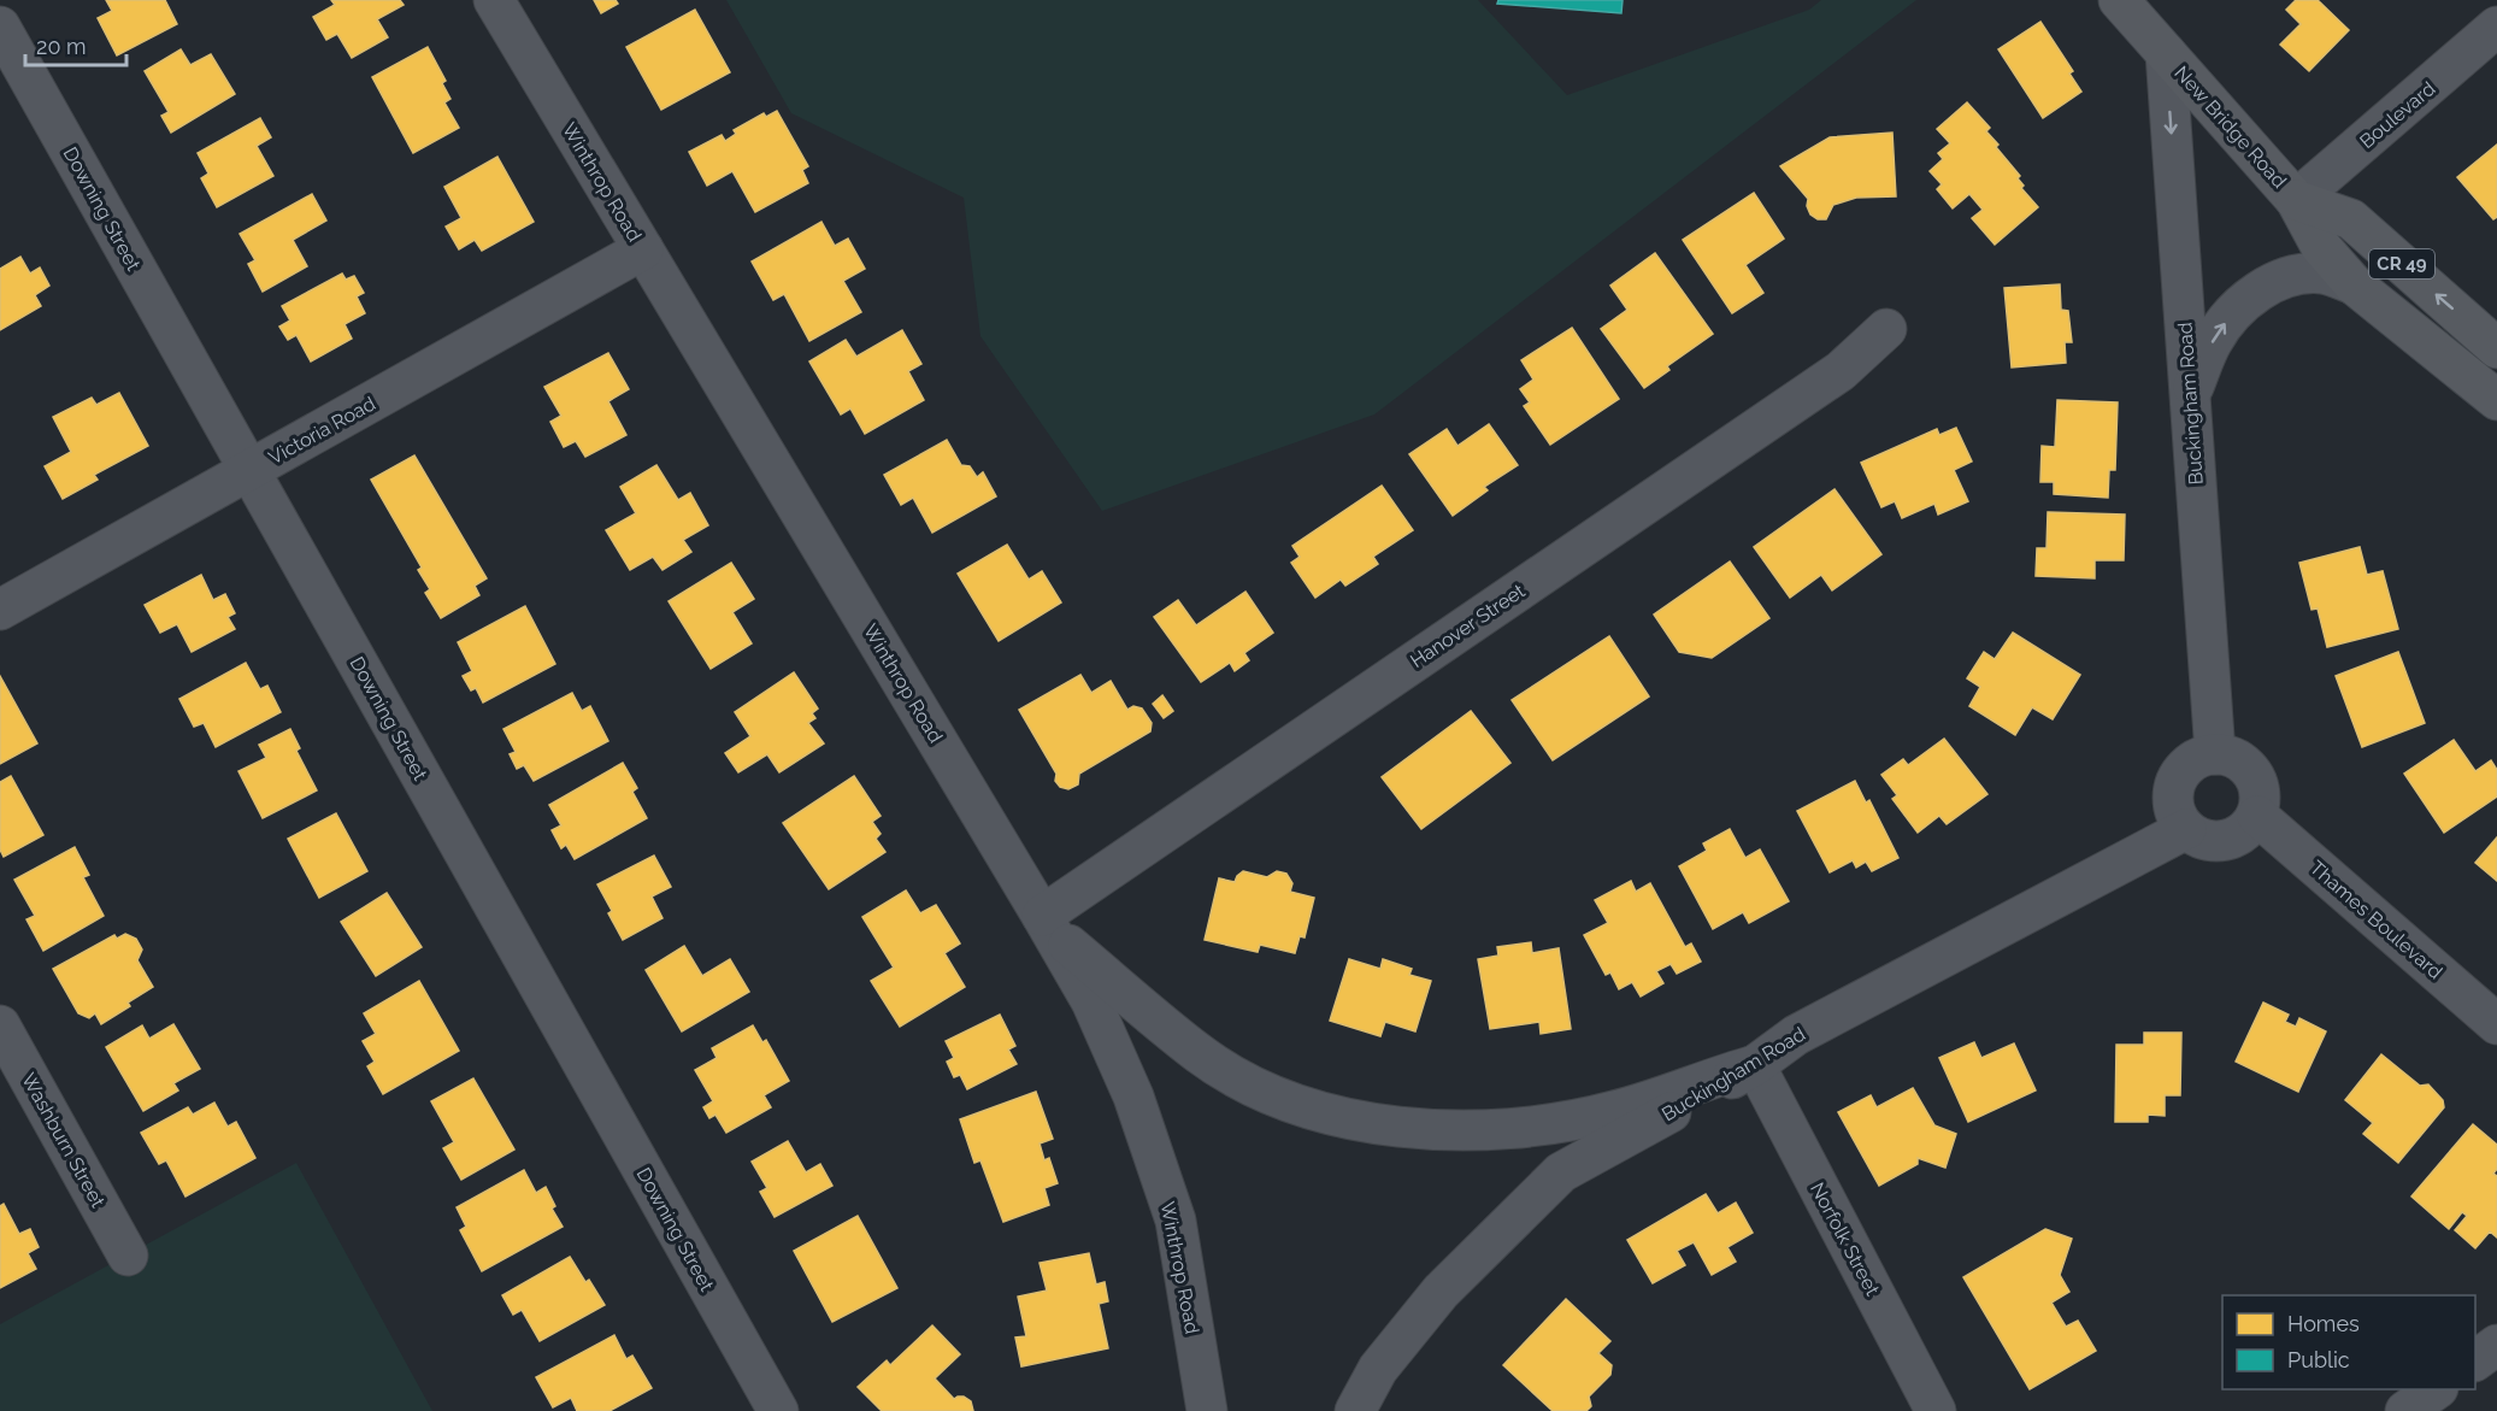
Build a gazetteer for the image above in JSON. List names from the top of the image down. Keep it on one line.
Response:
{"streets":{"main road":["New Bridge Road","CR 49"],"street":["Boulevard","Winthrop Road","Downing Street","Buckingham Road","Victoria Road","Hanover Street","Thames Boulevard","Washburn Street","Norfolk Street"]},"crossings":[["Boulevard","New Bridge Road"],["New Bridge Road","CR 49"],["New Bridge Road","Buckingham Road"],["Winthrop Road","Victoria Road"],["Winthrop Road","Hanover Street"],["Downing Street","Victoria Road"],["CR 49","Buckingham Road"],["Buckingham Road","Thames Boulevard"],["Buckingham Road","Norfolk Street"]],"legend":["Homes","Public"],"scale_bar":"20 m"}
